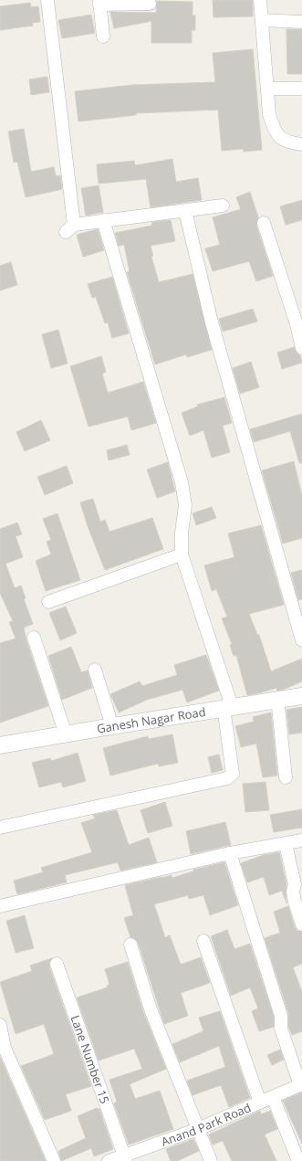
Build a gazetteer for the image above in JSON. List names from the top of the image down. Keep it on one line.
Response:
{"streets":{"street":["Ganesh Nagar Road","Lane Number 15","Anand Park Road"]},"crossings":[["Lane Number 15","Anand Park Road"]]}
